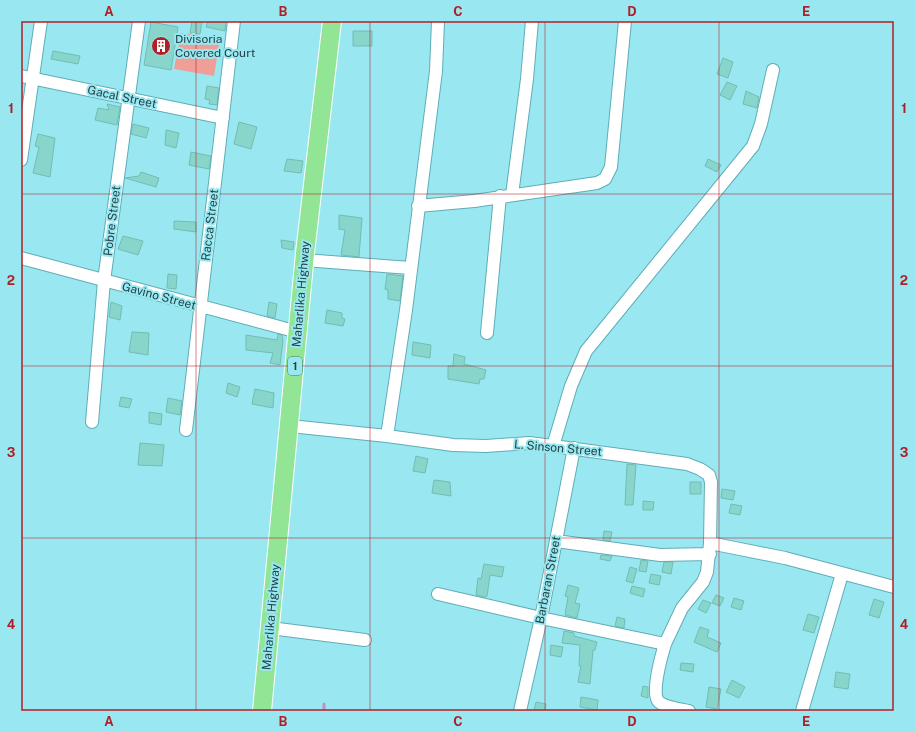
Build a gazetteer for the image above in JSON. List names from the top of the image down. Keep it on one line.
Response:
{"streets":{"highway":["Maharlika Highway","1"],"street":["Gacal Street","Pobre Street","Racca Street","Gavino Street","L. Sinson Street","Barbaran Street"]},"crossings":[["Gacal Street","Pobre Street"],["Gacal Street","Racca Street"],["Pobre Street","Gavino Street"],["Racca Street","Gavino Street"],["Maharlika Highway","Gavino Street"],["Maharlika Highway","L. Sinson Street"],["L. Sinson Street","Barbaran Street"]],"places":{"building":["Divisoria Covered Court"]},"grid":{"columns":["A","B","C","D","E"],"rows":["1","2","3","4"]}}
